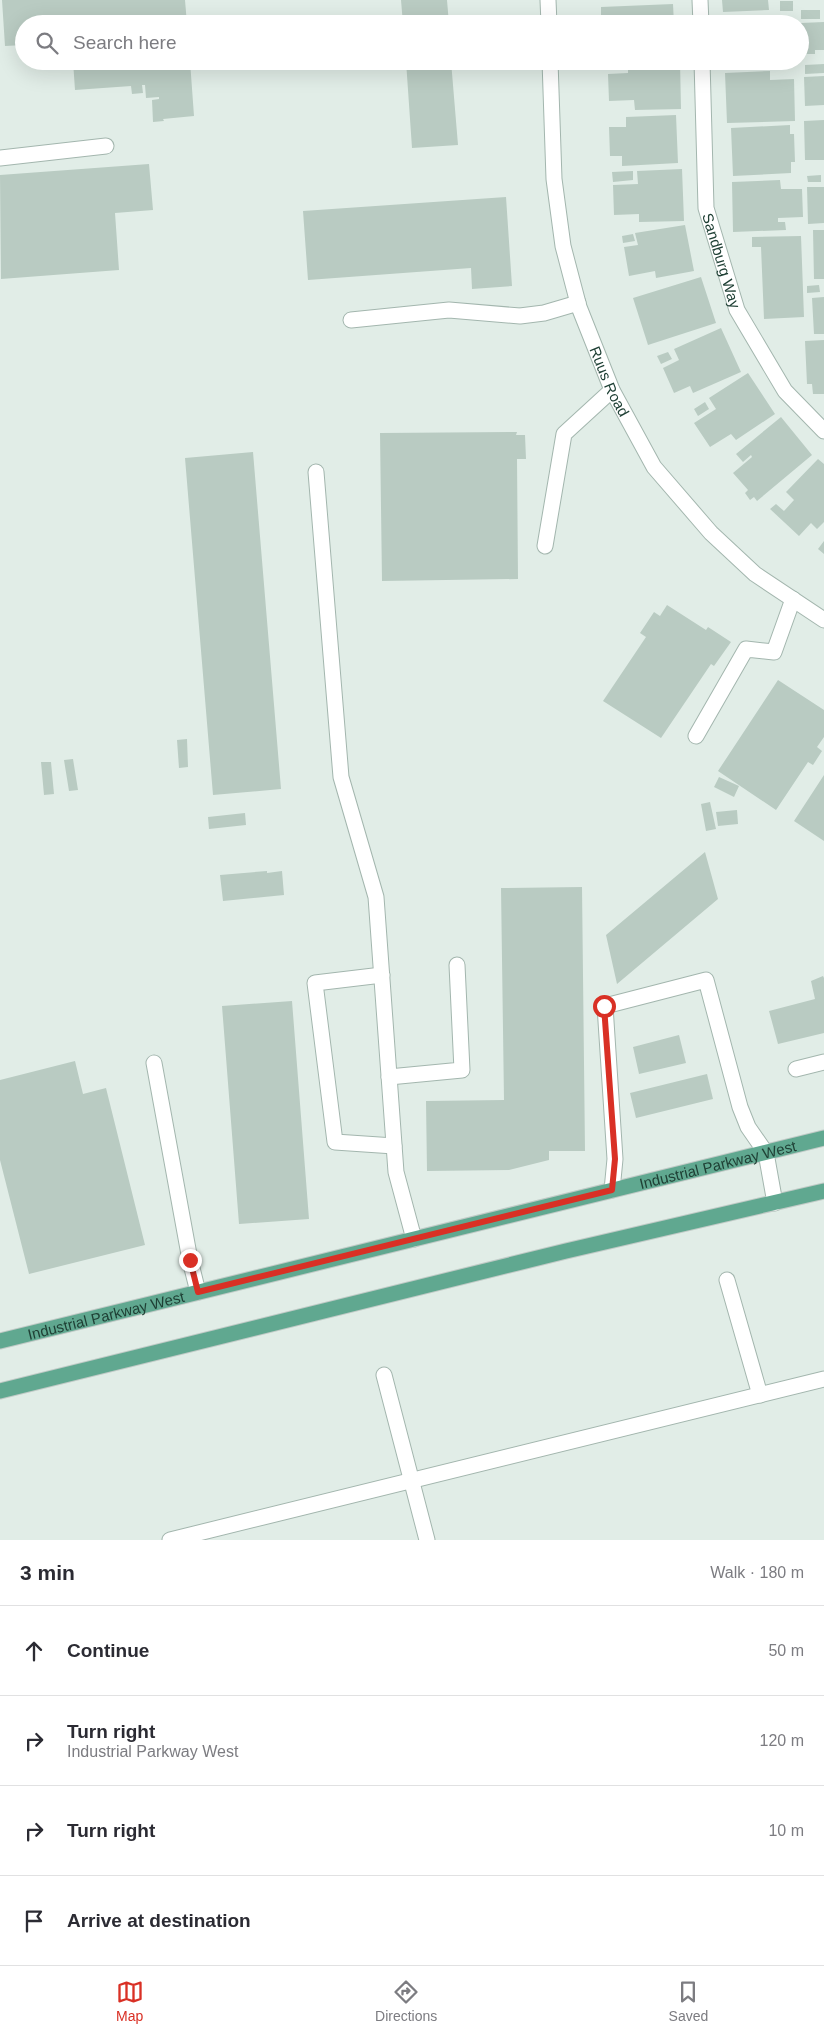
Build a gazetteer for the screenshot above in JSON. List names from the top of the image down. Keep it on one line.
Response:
{"streets":{"main road":["Industrial Parkway West"],"street":["Sandburg Way","Ruus Road"]},"page":{"search":"Search here","heading":["3 min","Walk · 180 m"],"list":[["Continue","50 m"],["Turn right","Industrial Parkway West","120 m"],["Turn right","10 m"],"Arrive at destination"],"nav":["Map","Directions","Saved"]}}
